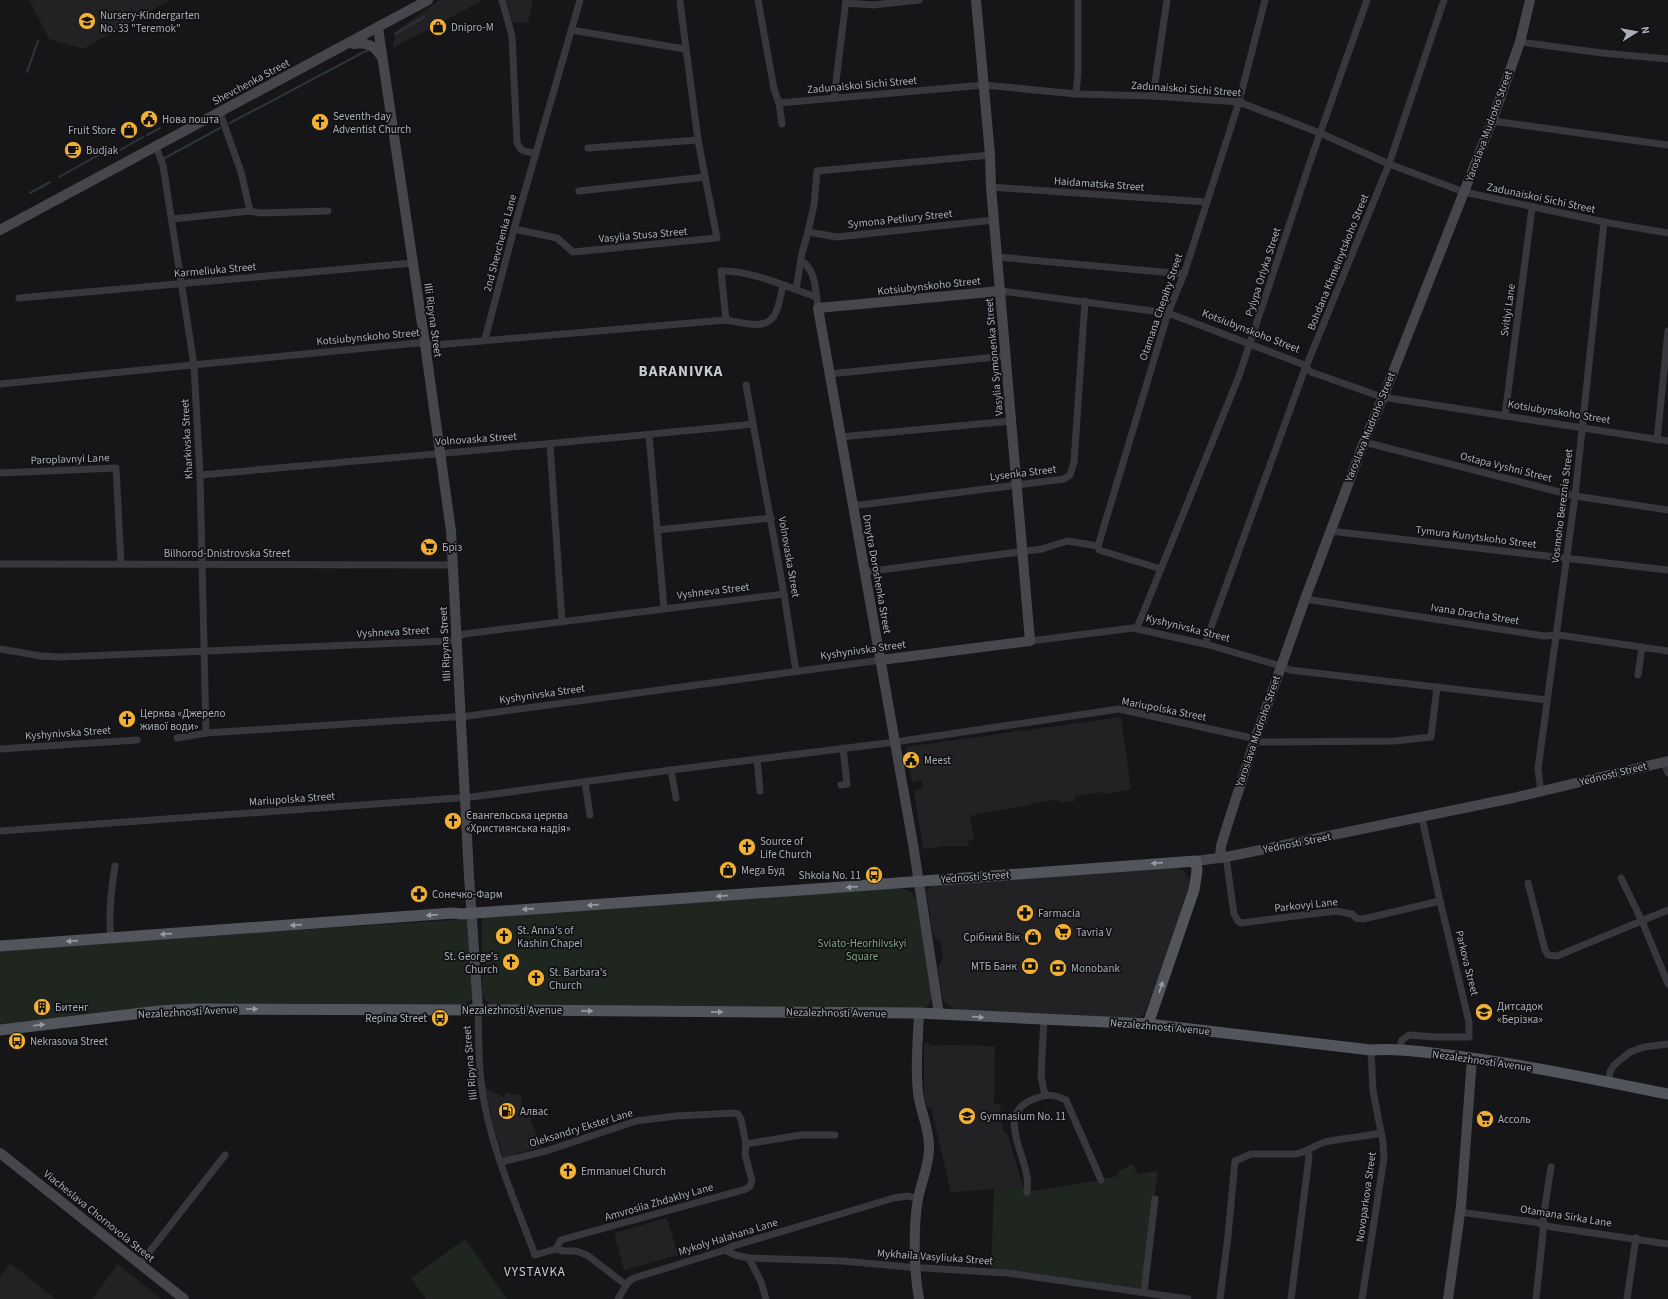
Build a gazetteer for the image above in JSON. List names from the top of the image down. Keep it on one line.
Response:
{"streets":{"main road":["Yednosti Street","Nezalezhnosti Avenue"],"street":["Shevchenka Street","Zadunaiskoi Sichi Street","Yaroslava Mudroho Street","Haidamatska Street","Symona Petliury Street","Vasylia Stusa Street","2nd Shevchenka Lane","Bohdana Khmelnytskoho Street","Karmeliuka Street","Pylypa Orlyka Street","Kotsiubynskoho Street","Otamana Chepihy Street","Svitlyi Lane","Illi Ripyna Street","Vasylia Symonenka Street","Kharkivska Street","Volnovaska Street","Paroplavnyi Lane","Ostapa Vyshni Street","Lysenka Street","Vosmoho Bereznia Street","Tymura Kunytskoho Street","Bilhorod-Dnistrovska Street","Dmytra Doroshenka Street","Vyshneva Street","Ivana Dracha Street","Kyshynivska Street","Mariupolska Street","Parkovyi Lane","Parkova Street","Oleksandry Ekster Lane","Novoparkova Street","Amvrosiia Zhdakhy Lane","Viacheslava Chornovola Street","Otamana Sirka Lane","Mykoly Halahana Lane","Mykhaila Vasyliuka Street"]},"crossings":[["Shevchenka Street","Illi Ripyna Street"],["Shevchenka Street","Kharkivska Street"],["Zadunaiskoi Sichi Street","Yaroslava Mudroho Street"],["Zadunaiskoi Sichi Street","Bohdana Khmelnytskoho Street"],["Zadunaiskoi Sichi Street","Pylypa Orlyka Street"],["Zadunaiskoi Sichi Street","Otamana Chepihy Street"],["Zadunaiskoi Sichi Street","Svitlyi Lane"],["Zadunaiskoi Sichi Street","Vasylia Symonenka Street"],["Zadunaiskoi Sichi Street","Vosmoho Bereznia Street"],["Yaroslava Mudroho Street","Kotsiubynskoho Street"],["Yaroslava Mudroho Street","Ostapa Vyshni Street"],["Yaroslava Mudroho Street","Tymura Kunytskoho Street"],["Yaroslava Mudroho Street","Ivana Dracha Street"],["Yaroslava Mudroho Street","Kyshynivska Street"],["Yaroslava Mudroho Street","Mariupolska Street"],["Yaroslava Mudroho Street","Yednosti Street"],["Yaroslava Mudroho Street","Parkovyi Lane"],["Haidamatska Street","Otamana Chepihy Street"],["Haidamatska Street","Vasylia Symonenka Street"],["Symona Petliury Street","Vasylia Symonenka Street"],["Vasylia Stusa Street","2nd Shevchenka Lane"],["2nd Shevchenka Lane","Kotsiubynskoho Street"],["Bohdana Khmelnytskoho Street","Kotsiubynskoho Street"],["Bohdana Khmelnytskoho Street","Kyshynivska Street"],["Karmeliuka Street","Illi Ripyna Street"],["Karmeliuka Street","Kharkivska Street"],["Pylypa Orlyka Street","Kotsiubynskoho Street"],["Pylypa Orlyka Street","Kyshynivska Street"],["Kotsiubynskoho Street","Otamana Chepihy Street"],["Kotsiubynskoho Street","Svitlyi Lane"],["Kotsiubynskoho Street","Illi Ripyna Street"],["Kotsiubynskoho Street","Vasylia Symonenka Street"],["Kotsiubynskoho Street","Kharkivska Street"],["Kotsiubynskoho Street","Lysenka Street"],["Kotsiubynskoho Street","Vosmoho Bereznia Street"],["Kotsiubynskoho Street","Dmytra Doroshenka Street"],["Illi Ripyna Street","Volnovaska Street"],["Illi Ripyna Street","Bilhorod-Dnistrovska Street"],["Illi Ripyna Street","Vyshneva Street"],["Illi Ripyna Street","Kyshynivska Street"],["Illi Ripyna Street","Mariupolska Street"],["Illi Ripyna Street","Nezalezhnosti Avenue"],["Illi Ripyna Street","Oleksandry Ekster Lane"],["Illi Ripyna Street","Amvrosiia Zhdakhy Lane"],["Vasylia Symonenka Street","Lysenka Street"],["Vasylia Symonenka Street","Kyshynivska Street"],["Kharkivska Street","Volnovaska Street"],["Kharkivska Street","Bilhorod-Dnistrovska Street"],["Kharkivska Street","Vyshneva Street"],["Kharkivska Street","Kyshynivska Street"],["Volnovaska Street","Vyshneva Street"],["Volnovaska Street","Kyshynivska Street"],["Paroplavnyi Lane","Bilhorod-Dnistrovska Street"],["Ostapa Vyshni Street","Vosmoho Bereznia Street"],["Lysenka Street","Dmytra Doroshenka Street"],["Vosmoho Bereznia Street","Tymura Kunytskoho Street"],["Vosmoho Bereznia Street","Ivana Dracha Street"],["Vosmoho Bereznia Street","Kyshynivska Street"],["Vosmoho Bereznia Street","Yednosti Street"],["Dmytra Doroshenka Street","Kyshynivska Street"],["Dmytra Doroshenka Street","Mariupolska Street"],["Dmytra Doroshenka Street","Yednosti Street"],["Dmytra Doroshenka Street","Nezalezhnosti Avenue"],["Kyshynivska Street","Mariupolska Street"],["Yednosti Street","Parkovyi Lane"],["Yednosti Street","Parkova Street"],["Parkovyi Lane","Parkova Street"],["Parkova Street","Nezalezhnosti Avenue"],["Nezalezhnosti Avenue","Novoparkova Street"],["Oleksandry Ekster Lane","Amvrosiia Zhdakhy Lane"],["Mykoly Halahana Lane","Mykhaila Vasyliuka Street"]],"one_way":["Yednosti Street"],"districts":["BARANIVKA","VYSTAVKA"],"parks":["Sviato-Heorhiivskyi Square"],"places":{"school or university":["Nursery-Kindergarten No. 33 \"Teremok\"","Дитсадок «Берізка»","Gymnasium No. 11"],"shop":["Dnipro-M","Fruit Store","Mega Буд","Срібний Вік"],"public building":["Нова пошта","Meest"],"church":["Seventh-day Adventist Church","Церква «Джерело живої води»","Євангельська церква «Християнська надія»","Source of Life Church","St. Anna's of Kashin Chapel","St. George's Church","St. Barbara's Church","Emmanuel Church"],"cafe":["Budjak"],"supermarket":["Бріз","Tavria V","Ассоль"],"bus stop":["Shkola No. 11","Repina Street","Nekrasova Street"],"pharmacy":["Сонечко-Фарм","Farmacia"],"bank":["МТБ Банк","Monobank"],"building":["Битенг"],"fuel station":["Алвас"]},"north":"right"}
